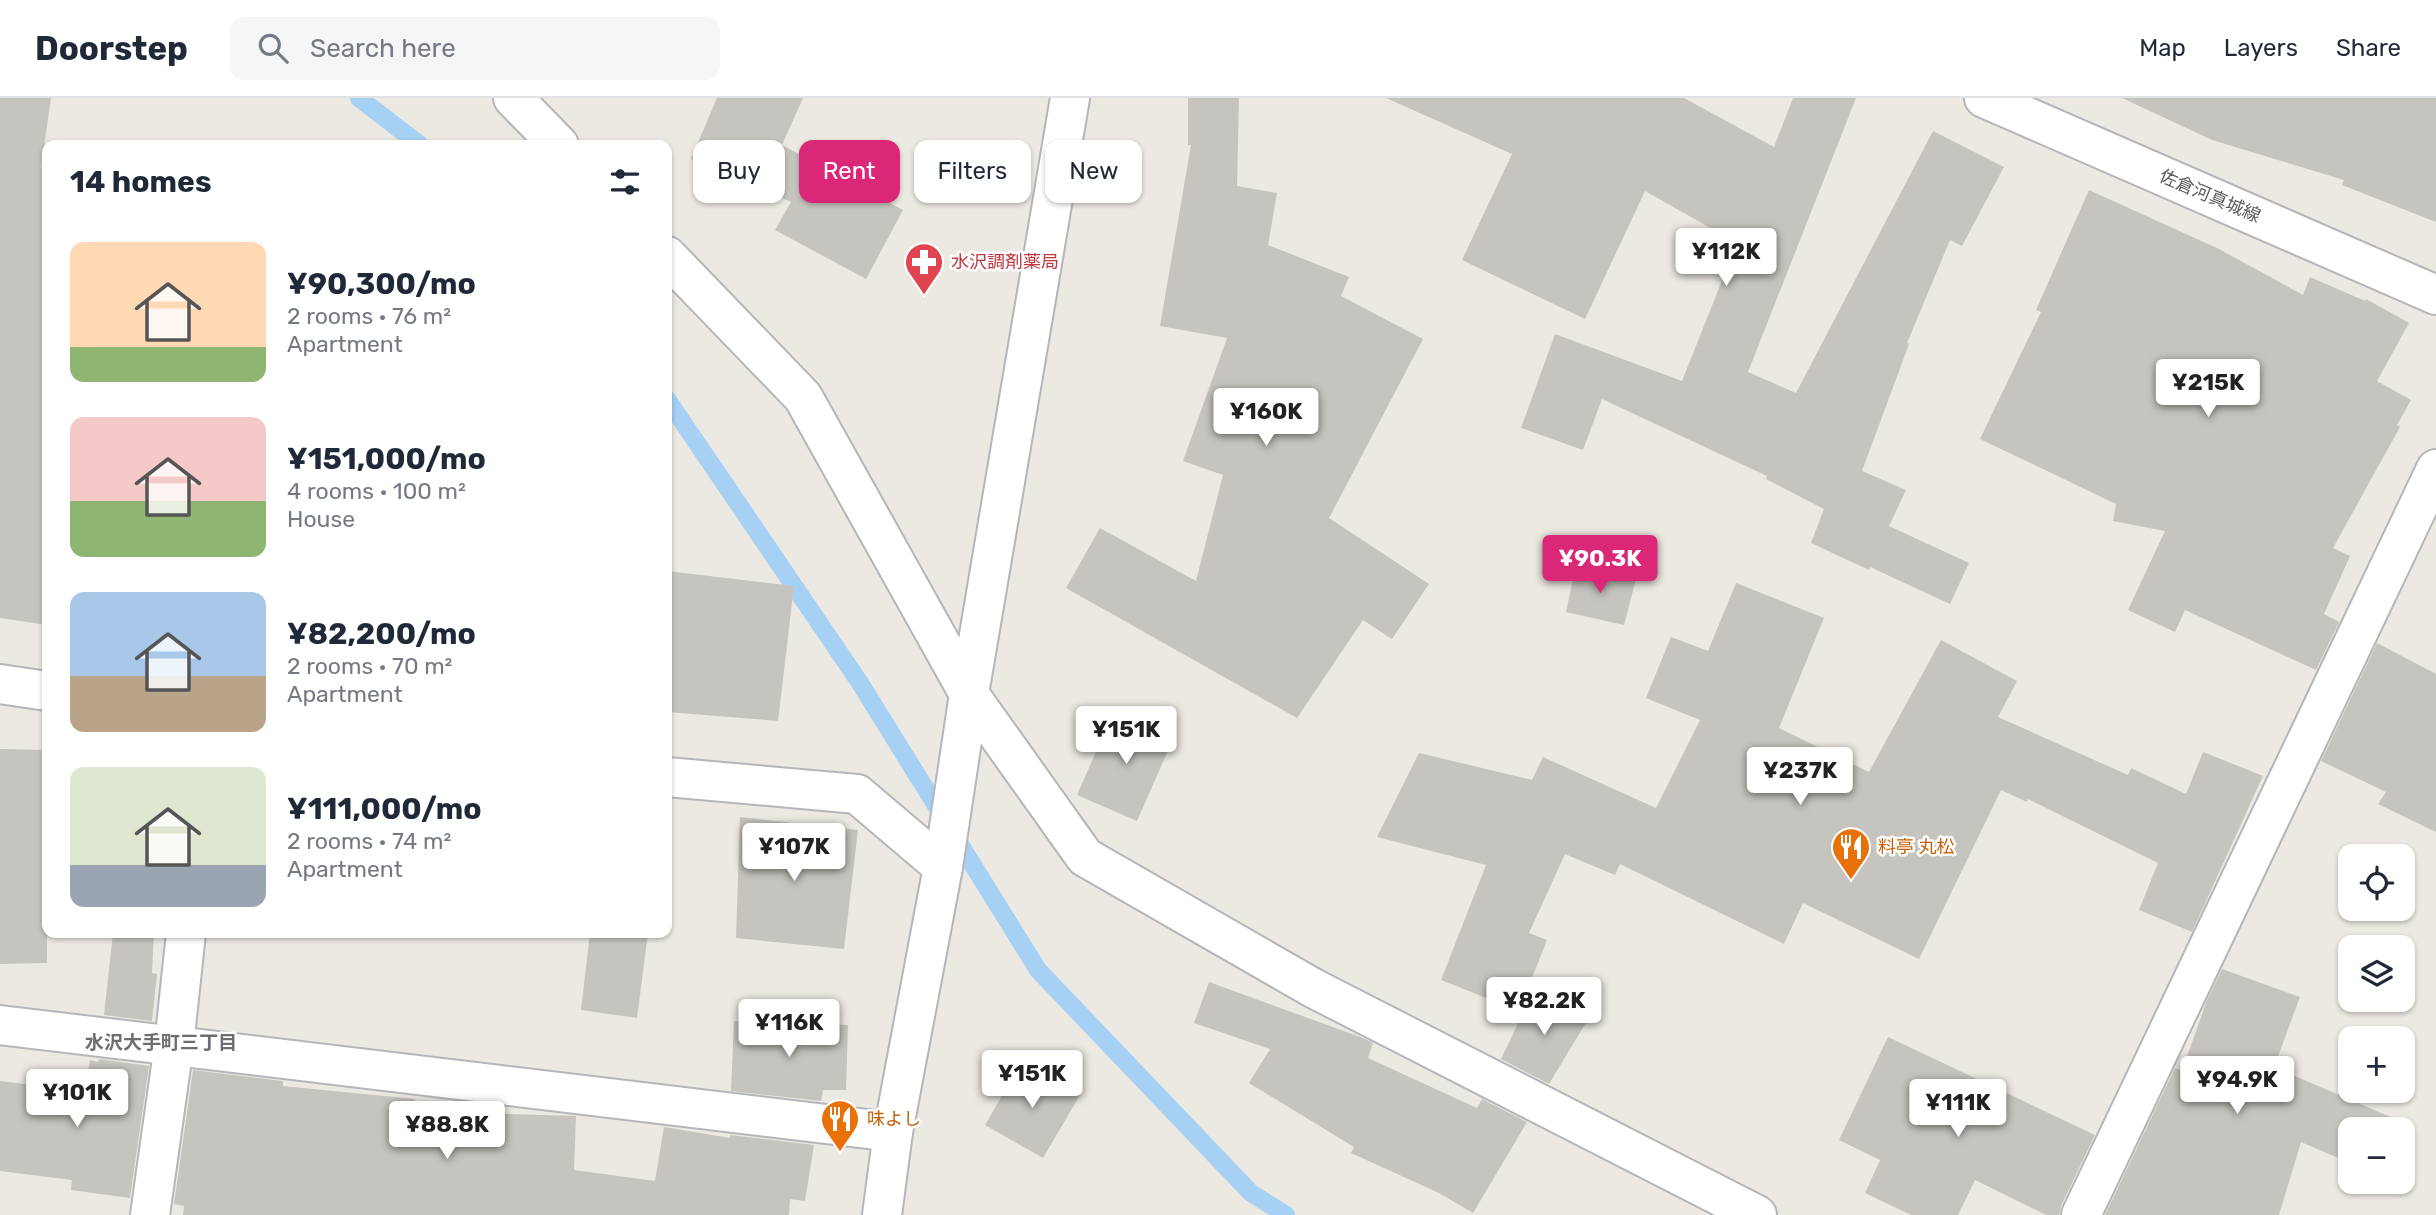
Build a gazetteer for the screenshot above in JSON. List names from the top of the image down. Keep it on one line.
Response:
{"streets":{"street":["佐倉河真城線"]},"districts":["水沢大手町三丁目"],"places":{"pharmacy":["水沢調剤薬局"],"restaurant":["料亭 丸松","味よし"]},"page":{"header":"Doorstep","search":"Search here","nav":["Map","Layers","Share"],"chip":["Buy","Rent","Filters","New"],"heading":"14 homes","list":[{"name":"¥90,300/mo","note":"2 rooms · 76 m² · Apartment"},{"name":"¥151,000/mo","note":"4 rooms · 100 m² · House"},{"name":"¥82,200/mo","note":"2 rooms · 70 m² · Apartment"},{"name":"¥111,000/mo","note":"2 rooms · 74 m² · Apartment"}],"price":["¥112K","¥215K","¥160K","¥90.3K","¥151K","¥237K","¥107K","¥82.2K","¥116K","¥151K","¥94.9K","¥101K","¥111K","¥88.8K"],"map_buttons":["+","−"]}}
